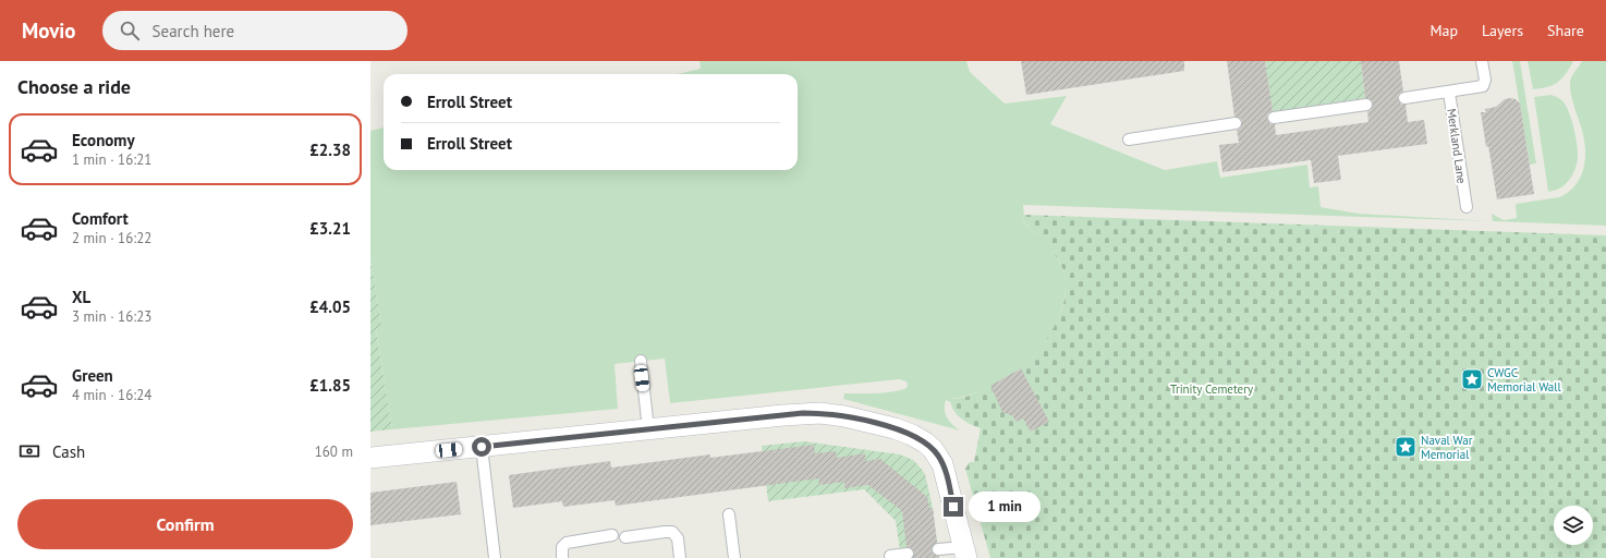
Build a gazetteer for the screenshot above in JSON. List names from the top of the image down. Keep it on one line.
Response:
{"streets":{"lane":["Merkland Lane"]},"parks":["Trinity Cemetery"],"places":{"place":["CWGC Memorial Wall","Naval War Memorial"]},"page":{"header":"Movio","search":"Search here","nav":["Map","Layers","Share"],"heading":"Choose a ride","banner":["Erroll Street","Erroll Street"],"list":[{"name":"Economy","note":"1 min · 16:21","value":"£2.38"},{"name":"Comfort","note":"2 min · 16:22","value":"£3.21"},{"name":"XL","note":"3 min · 16:23","value":"£4.05"},{"name":"Green","note":"4 min · 16:24","value":"£1.85"}],"pay":["Cash","160 m"],"buttons":"Confirm","bubble":"1 min"}}
